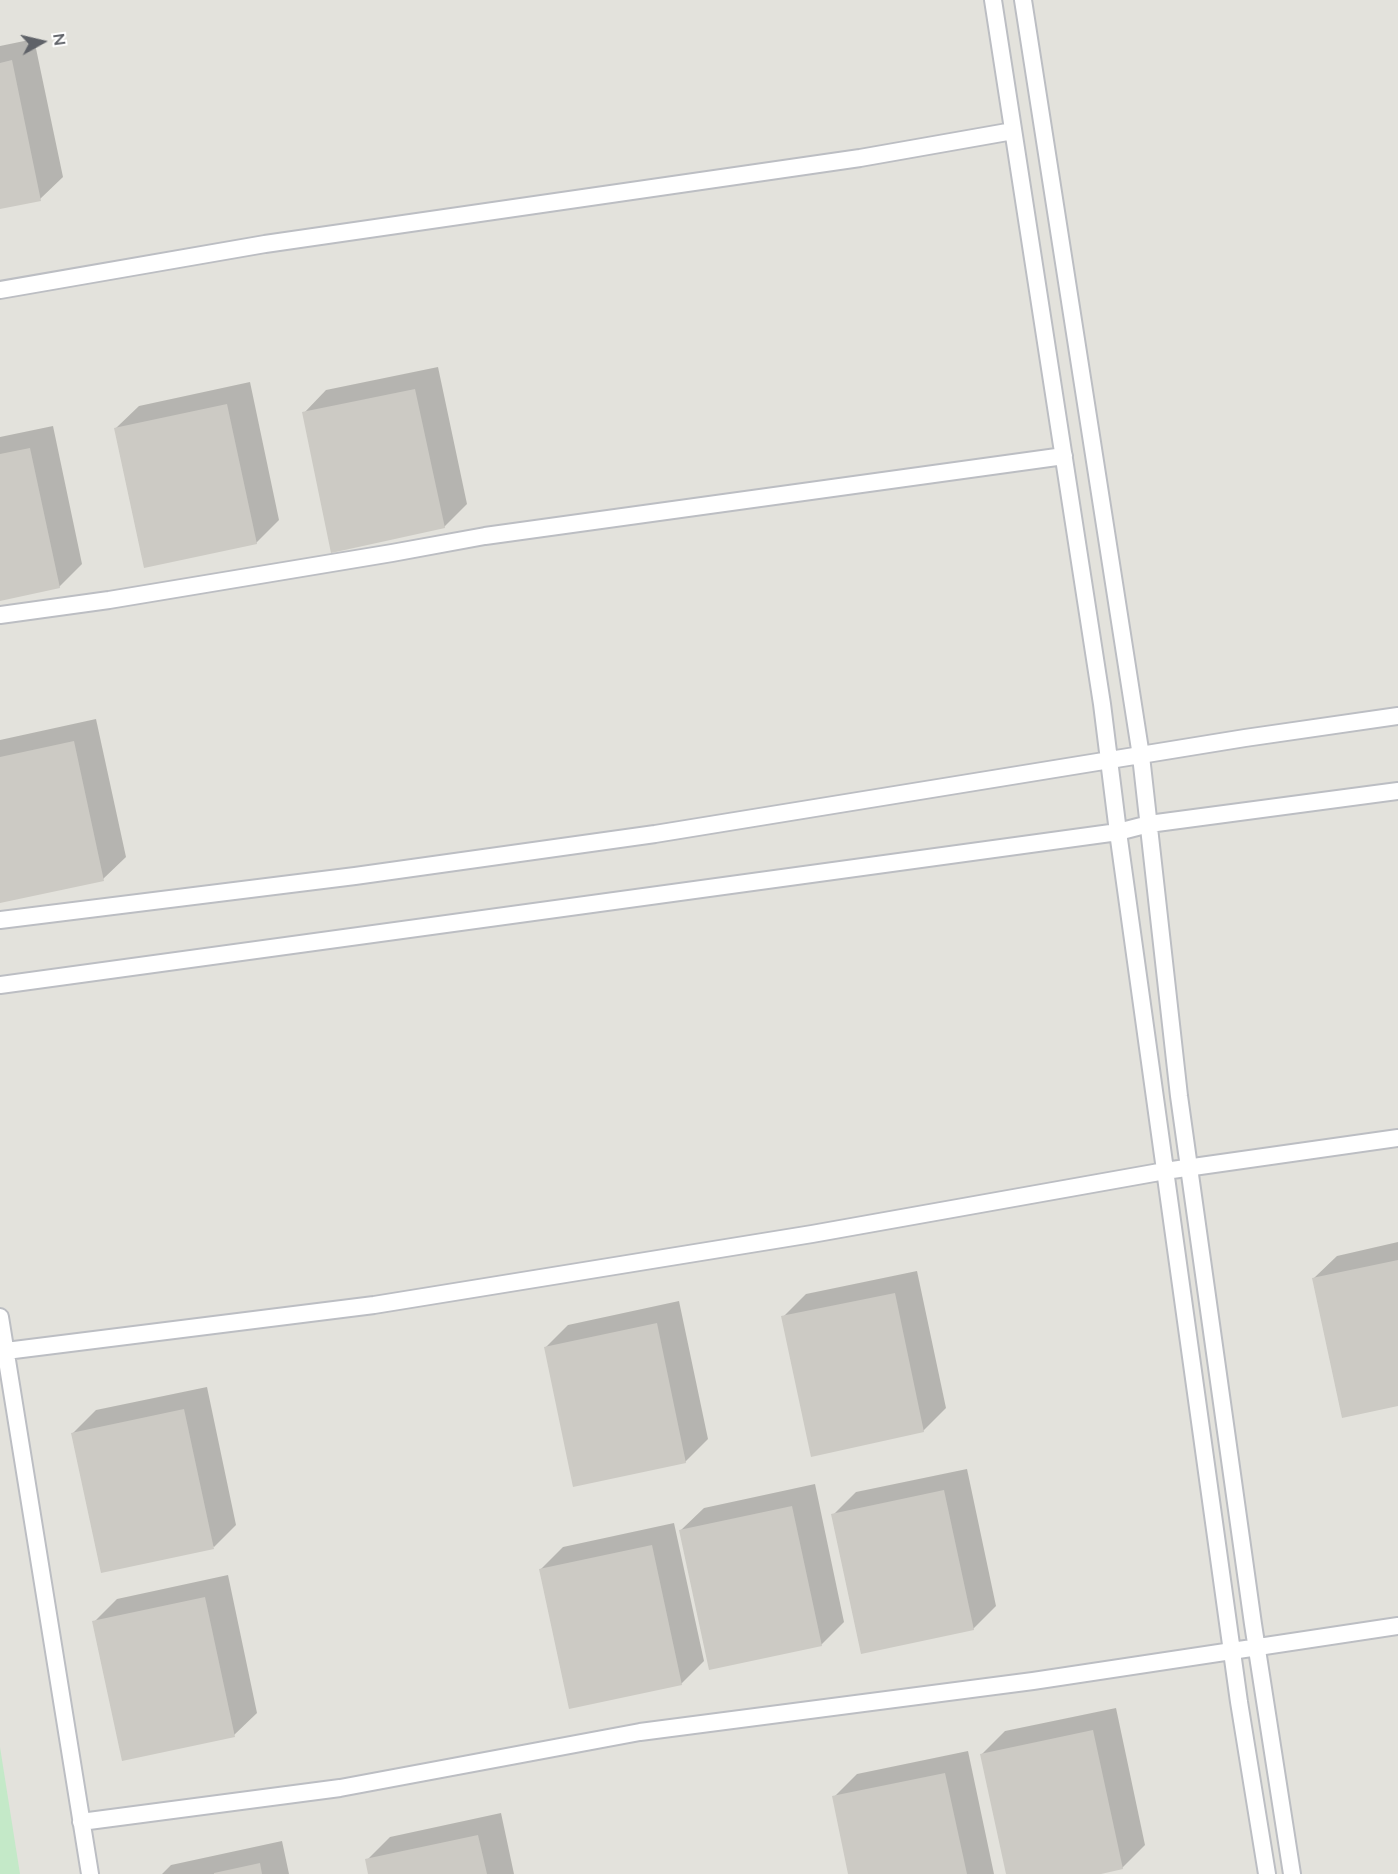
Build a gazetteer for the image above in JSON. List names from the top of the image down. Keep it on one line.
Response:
{"north":"right"}
